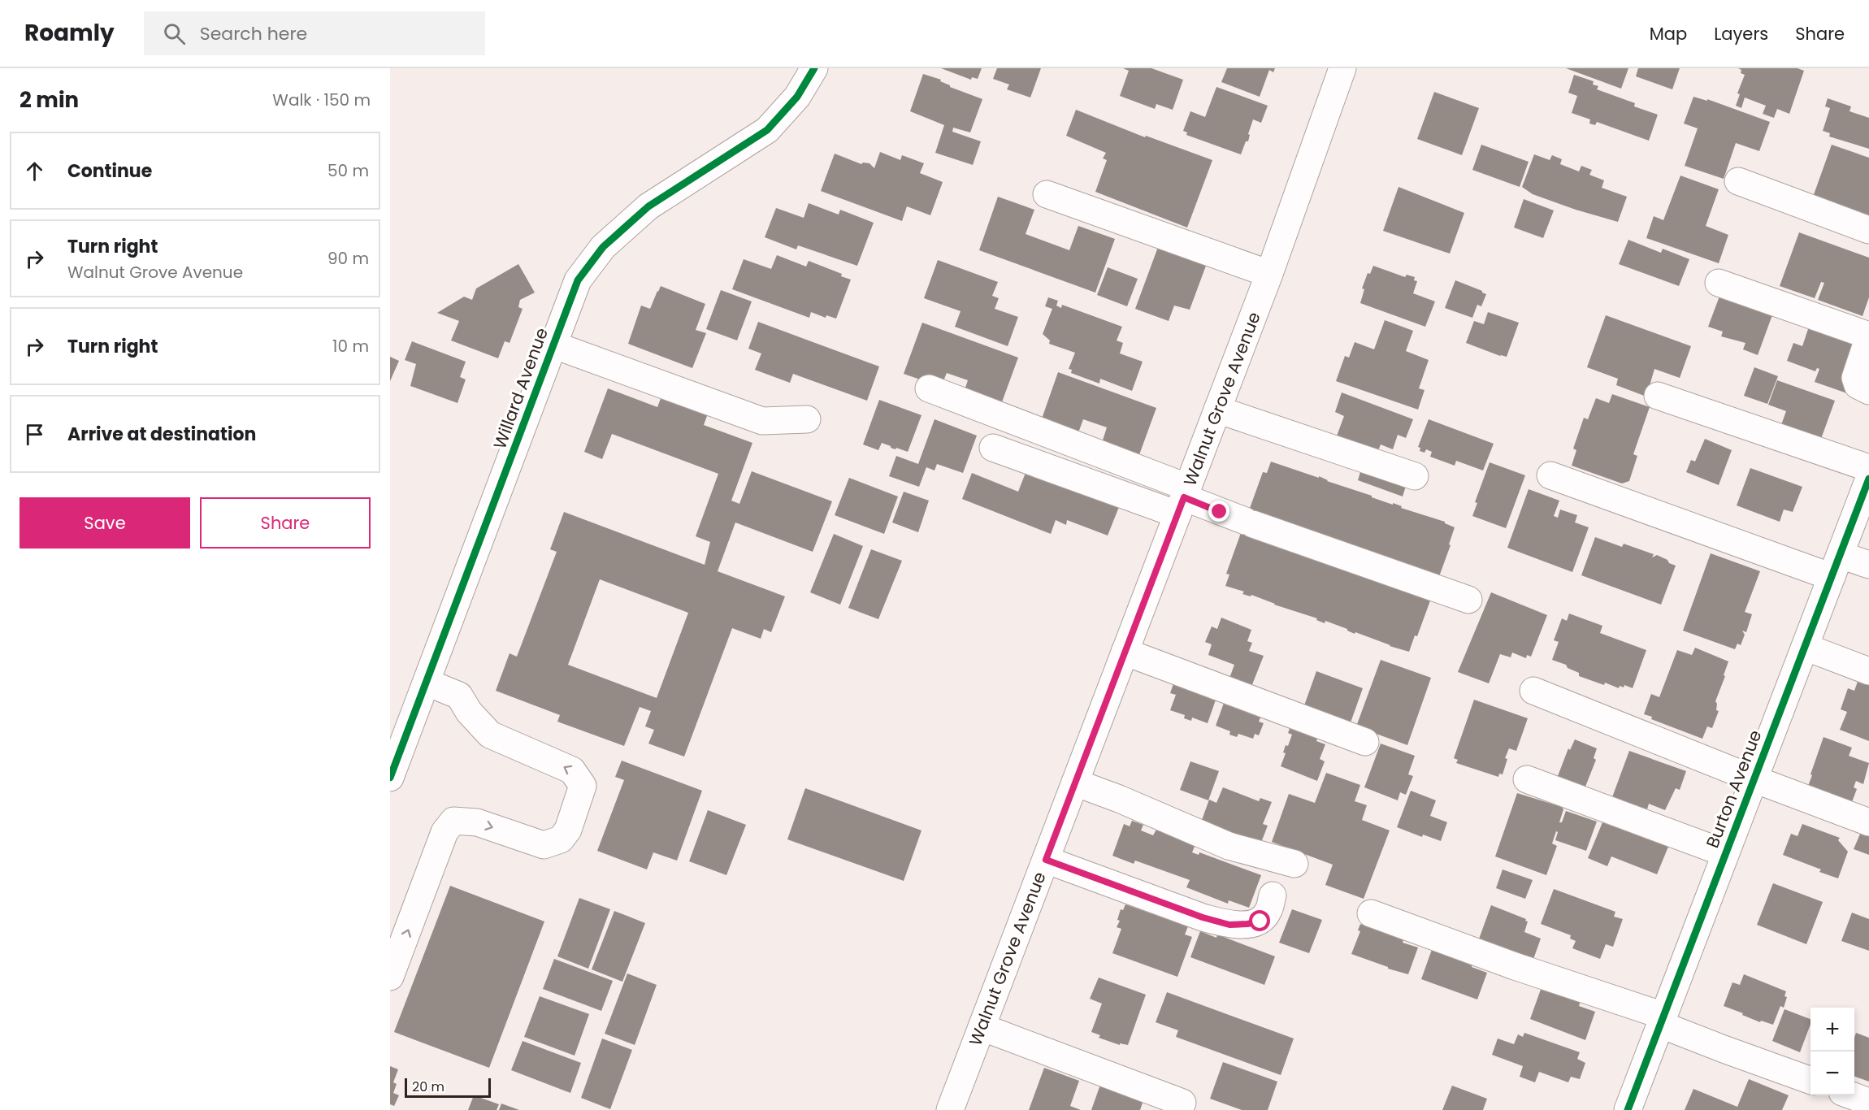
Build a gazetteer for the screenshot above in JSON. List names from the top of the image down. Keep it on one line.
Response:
{"streets":{"street":["Willard Avenue","Walnut Grove Avenue","Burton Avenue"]},"scale_bar":"20 m","page":{"header":"Roamly","search":"Search here","nav":["Map","Layers","Share"],"heading":["2 min","Walk · 150 m"],"list":[["Continue","50 m"],["Turn right","Walnut Grove Avenue","90 m"],["Turn right","10 m"],"Arrive at destination"],"buttons":["Save","Share"],"map_buttons":["+","−"],"scale":"20 m"}}
